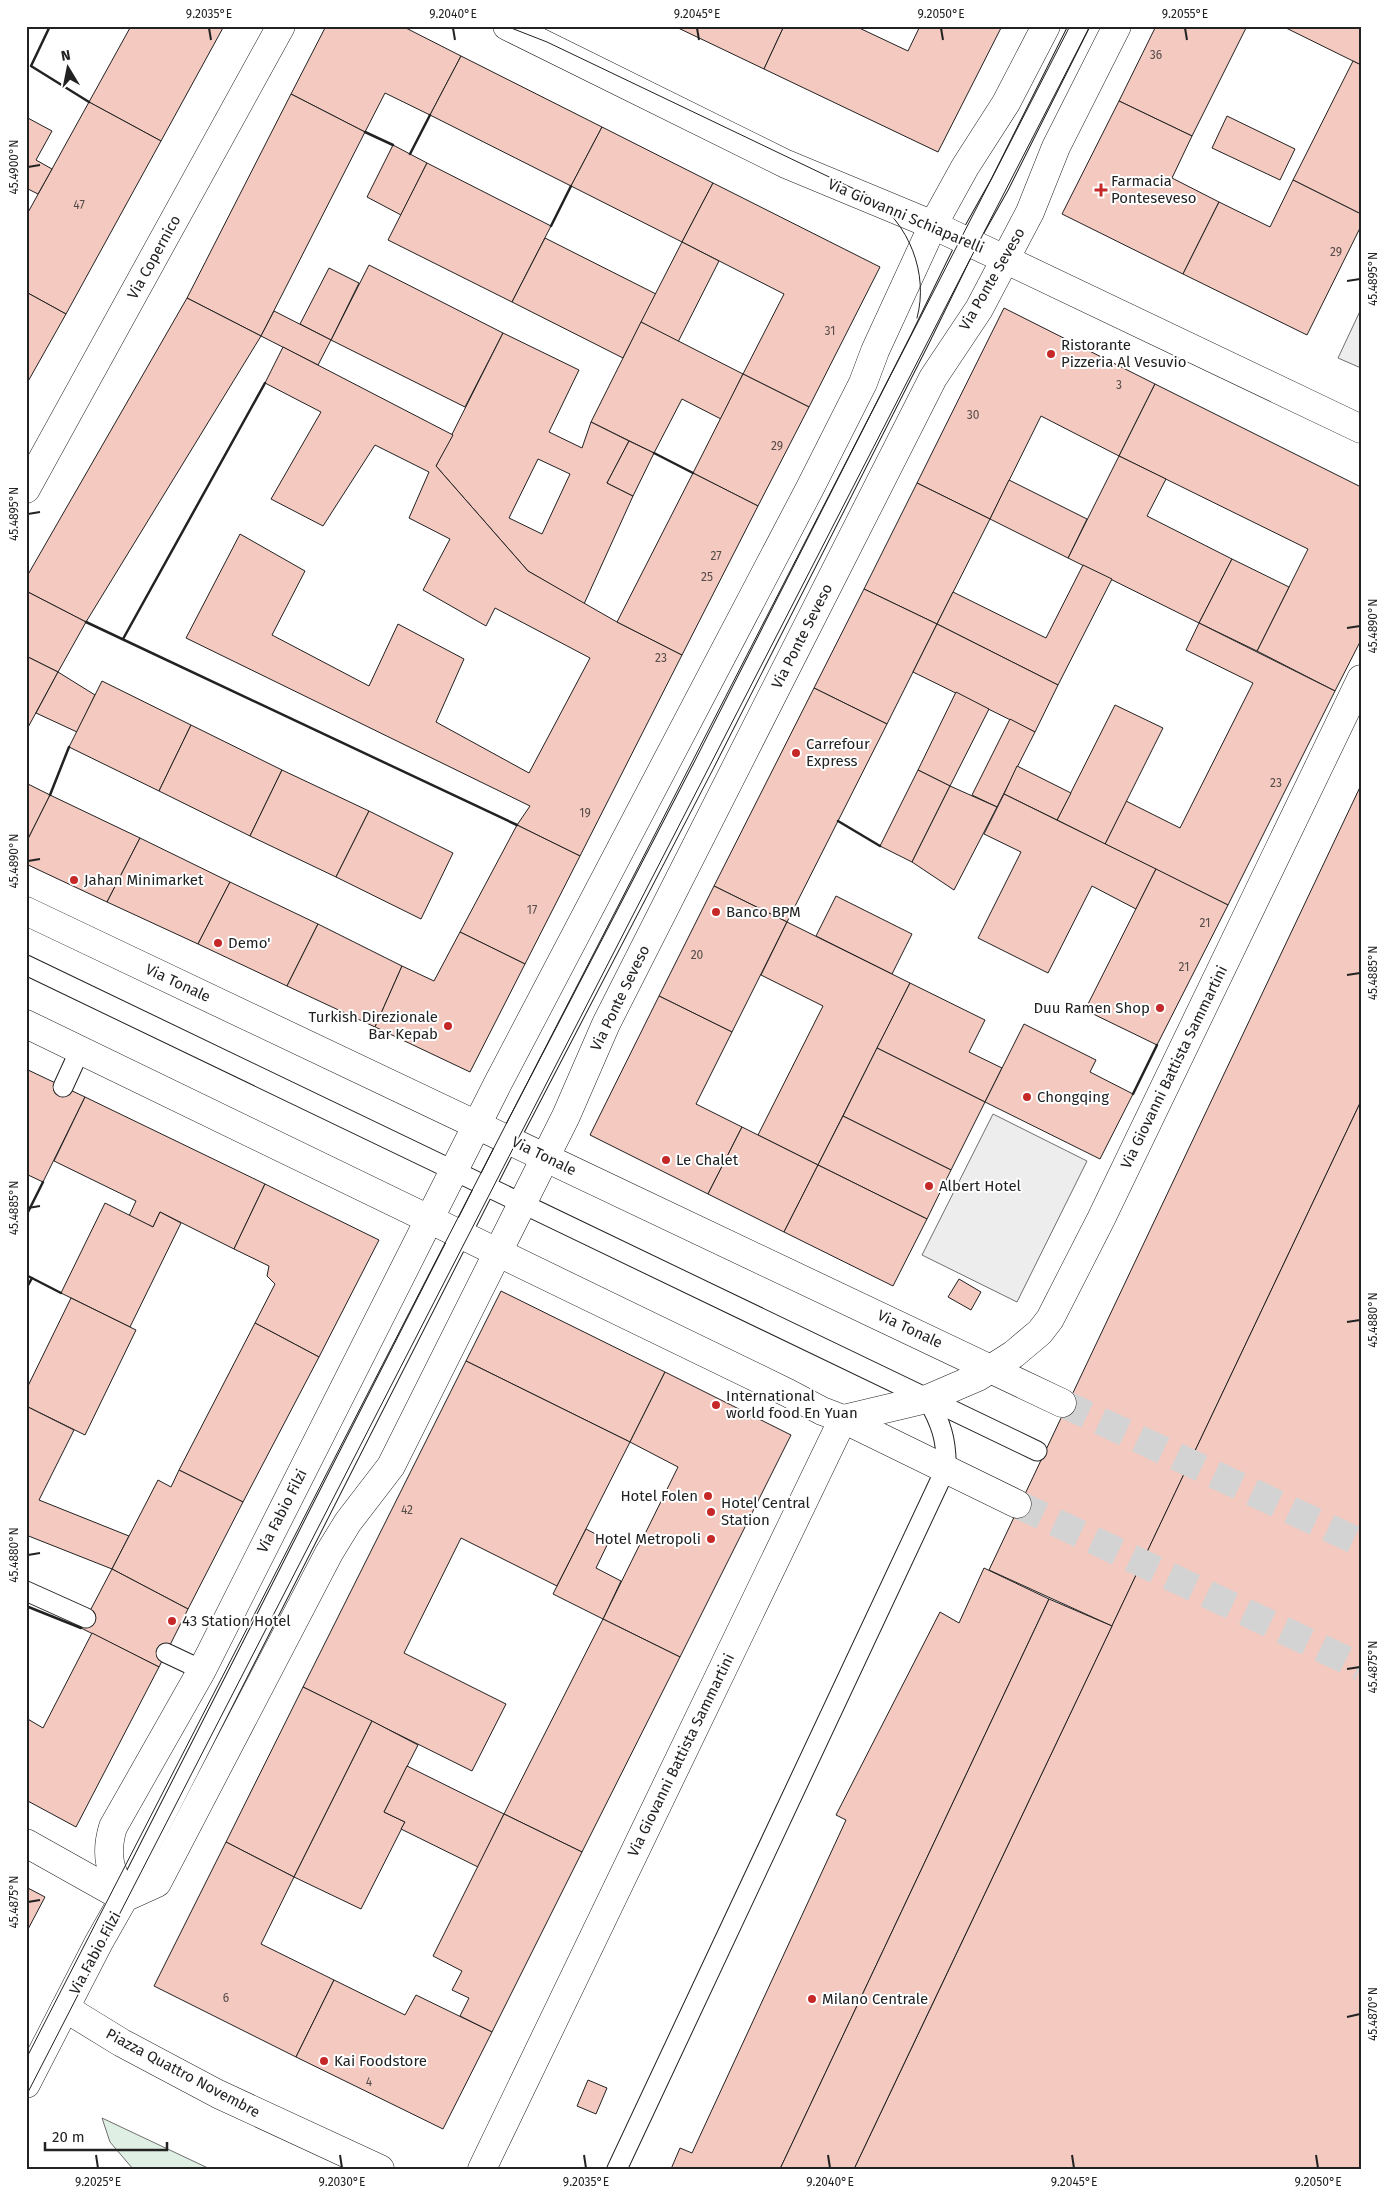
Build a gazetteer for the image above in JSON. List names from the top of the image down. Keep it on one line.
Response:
{"streets":{"street":["Via Giovanni Schiaparelli","Via Copernico","Via Ponte Seveso","Via Tonale","Via Giovanni Battista Sammartini","Via Fabio Filzi","Piazza Quattro Novembre"]},"crossings":[["Via Giovanni Schiaparelli","Via Ponte Seveso"],["Via Ponte Seveso","Via Tonale"],["Via Ponte Seveso","Via Fabio Filzi"],["Via Tonale","Via Giovanni Battista Sammartini"],["Via Tonale","Via Fabio Filzi"],["Via Fabio Filzi","Piazza Quattro Novembre"]],"places":{"health":["Farmacia Ponteseveso"],"other":["Ristorante Pizzeria Al Vesuvio","Carrefour Express","Jahan Minimarket","Banco BPM","Demo'","Duu Ramen Shop","Turkish Direzionale Bar Kepab","Chongqing","Le Chalet","Albert Hotel","International world food En Yuan","Hotel Folen","Hotel Central Station","Hotel Metropoli","43 Station Hotel","Milano Centrale","Kai Foodstore"]},"house_numbers":["36","47","29","31","3","30","29","27","25","23","23","19","17","21","20","21","42","6","4"],"scale_bar":"20 m","north":"top","coordinates":["9.2035°E","9.2040°E","9.2045°E","9.2050°E","9.2055°E","45.4900°N","45.4895°N","45.4890°N","45.4885°N","45.4880°N","45.4875°N","45.4870°N","9.2025°E","9.2030°E"]}
